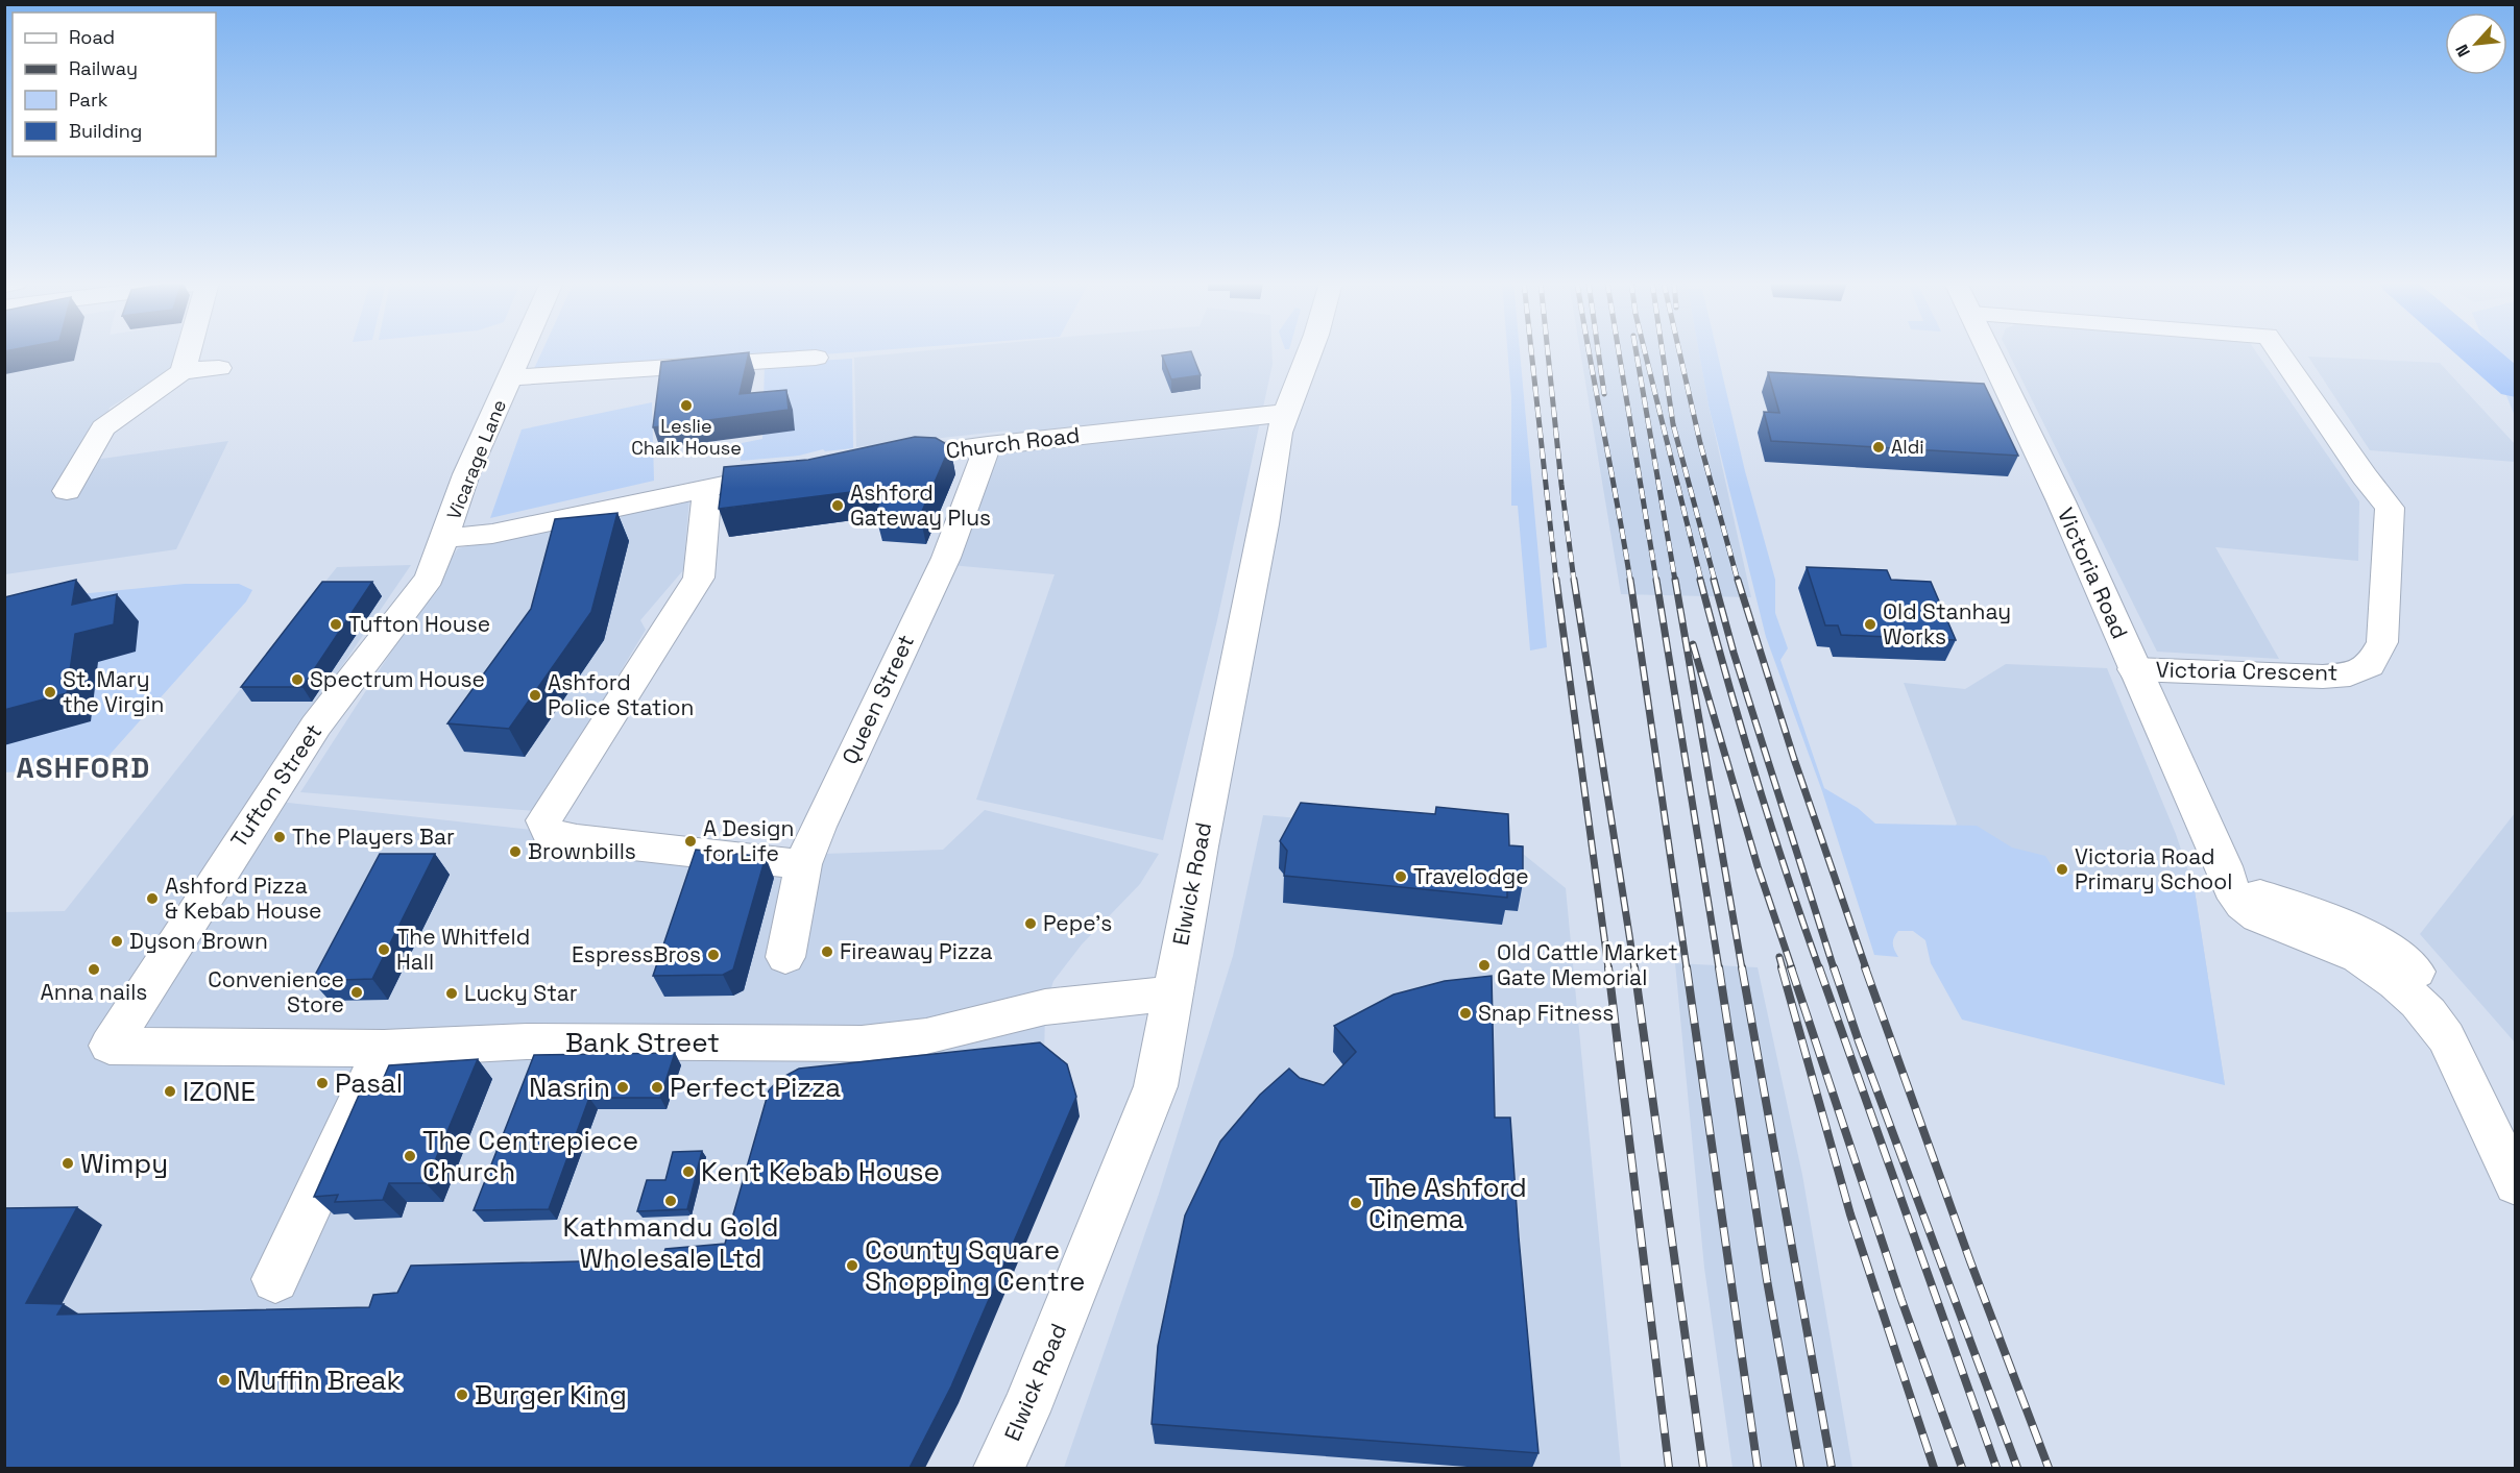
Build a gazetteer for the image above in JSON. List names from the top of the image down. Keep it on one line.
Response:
{"streets":{"street":["Church Road","Vicarage Lane","Victoria Road","Victoria Crescent","Queen Street","Tufton Street","Elwick Road","Bank Street"]},"crossings":[["Church Road","Queen Street"],["Church Road","Elwick Road"],["Vicarage Lane","Tufton Street"],["Victoria Road","Victoria Crescent"],["Tufton Street","Bank Street"],["Elwick Road","Bank Street"]],"districts":["ASHFORD"],"places":["Leslie Chalk House","Aldi","Ashford Gateway Plus","Tufton House","Old Stanhay Works","Spectrum House","St. Mary the Virgin","Ashford Police Station","The Players Bar","A Design for Life","Brownbills","Victoria Road Primary School","Travelodge","Ashford Pizza & Kebab House","Pepe's","Dyson Brown","The Whitfeld Hall","Fireaway Pizza","EspressBros","Old Cattle Market Gate Memorial","Anna nails","Convenience Store","Lucky Star","Snap Fitness","Pasal","Nasrin","Perfect Pizza","IZONE","The Centrepiece Church","Wimpy","Kent Kebab House","Kathmandu Gold Wholesale Ltd","The Ashford Cinema","County Square Shopping Centre","Muffin Break","Burger King"],"legend":["Road","Railway","Park","Building"],"north":"bottom left"}
